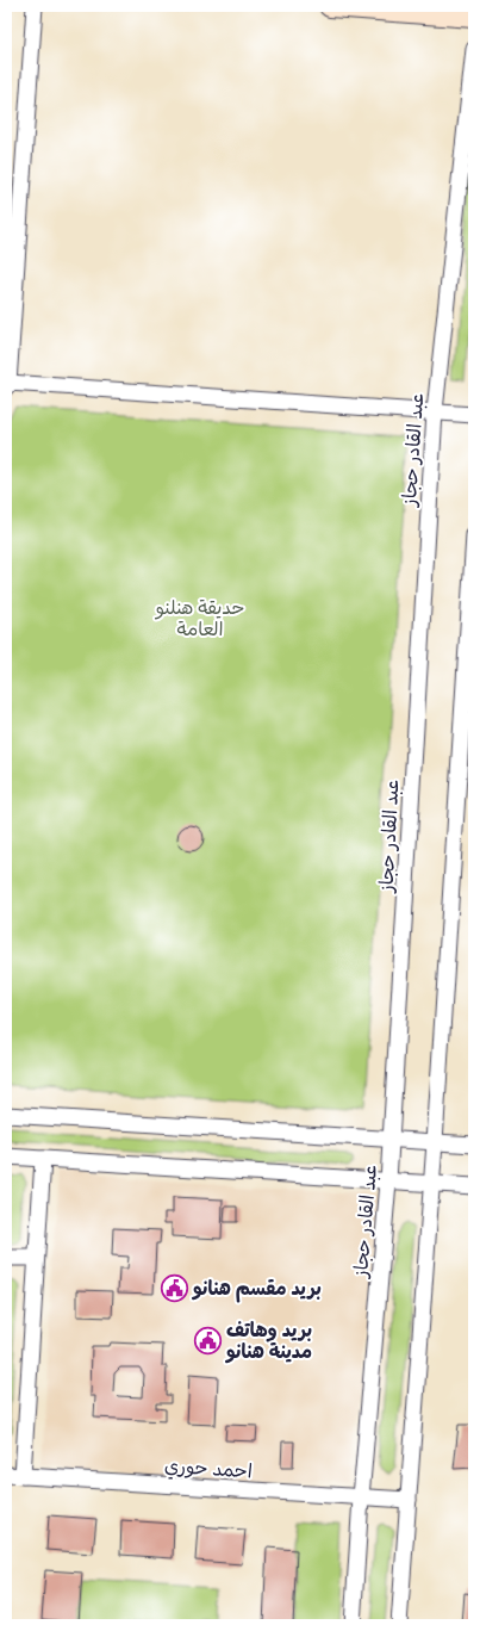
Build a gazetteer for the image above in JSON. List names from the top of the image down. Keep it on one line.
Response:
{"streets":{"street":["عبد القادر حجاز","احمد حوري"]},"crossings":[["عبد القادر حجاز","احمد حوري"]],"parks":["حديقة هنلنو العامة"],"places":{"public building":["بريد مقسم هنانو","بريد وهاتف مدينة هنانو"]}}
